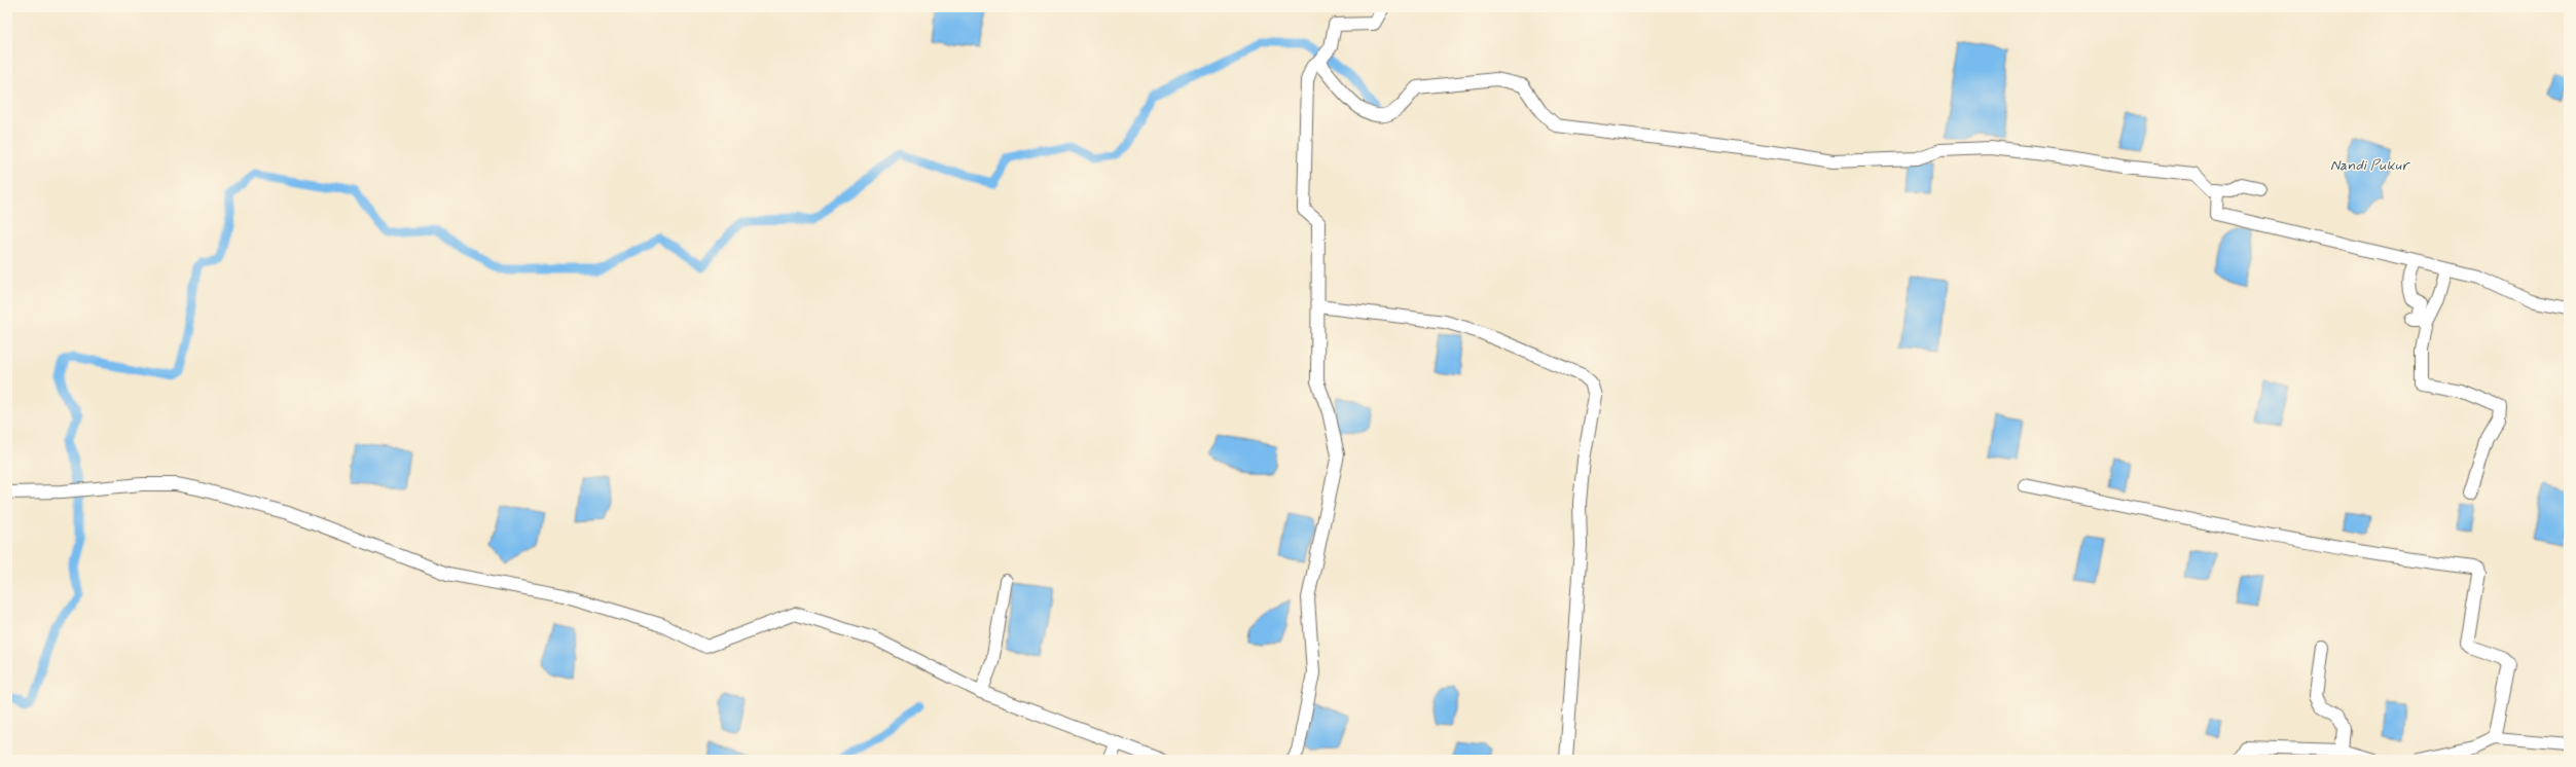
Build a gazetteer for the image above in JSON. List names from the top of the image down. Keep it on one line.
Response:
{"water":["Nandi Pukur"]}
